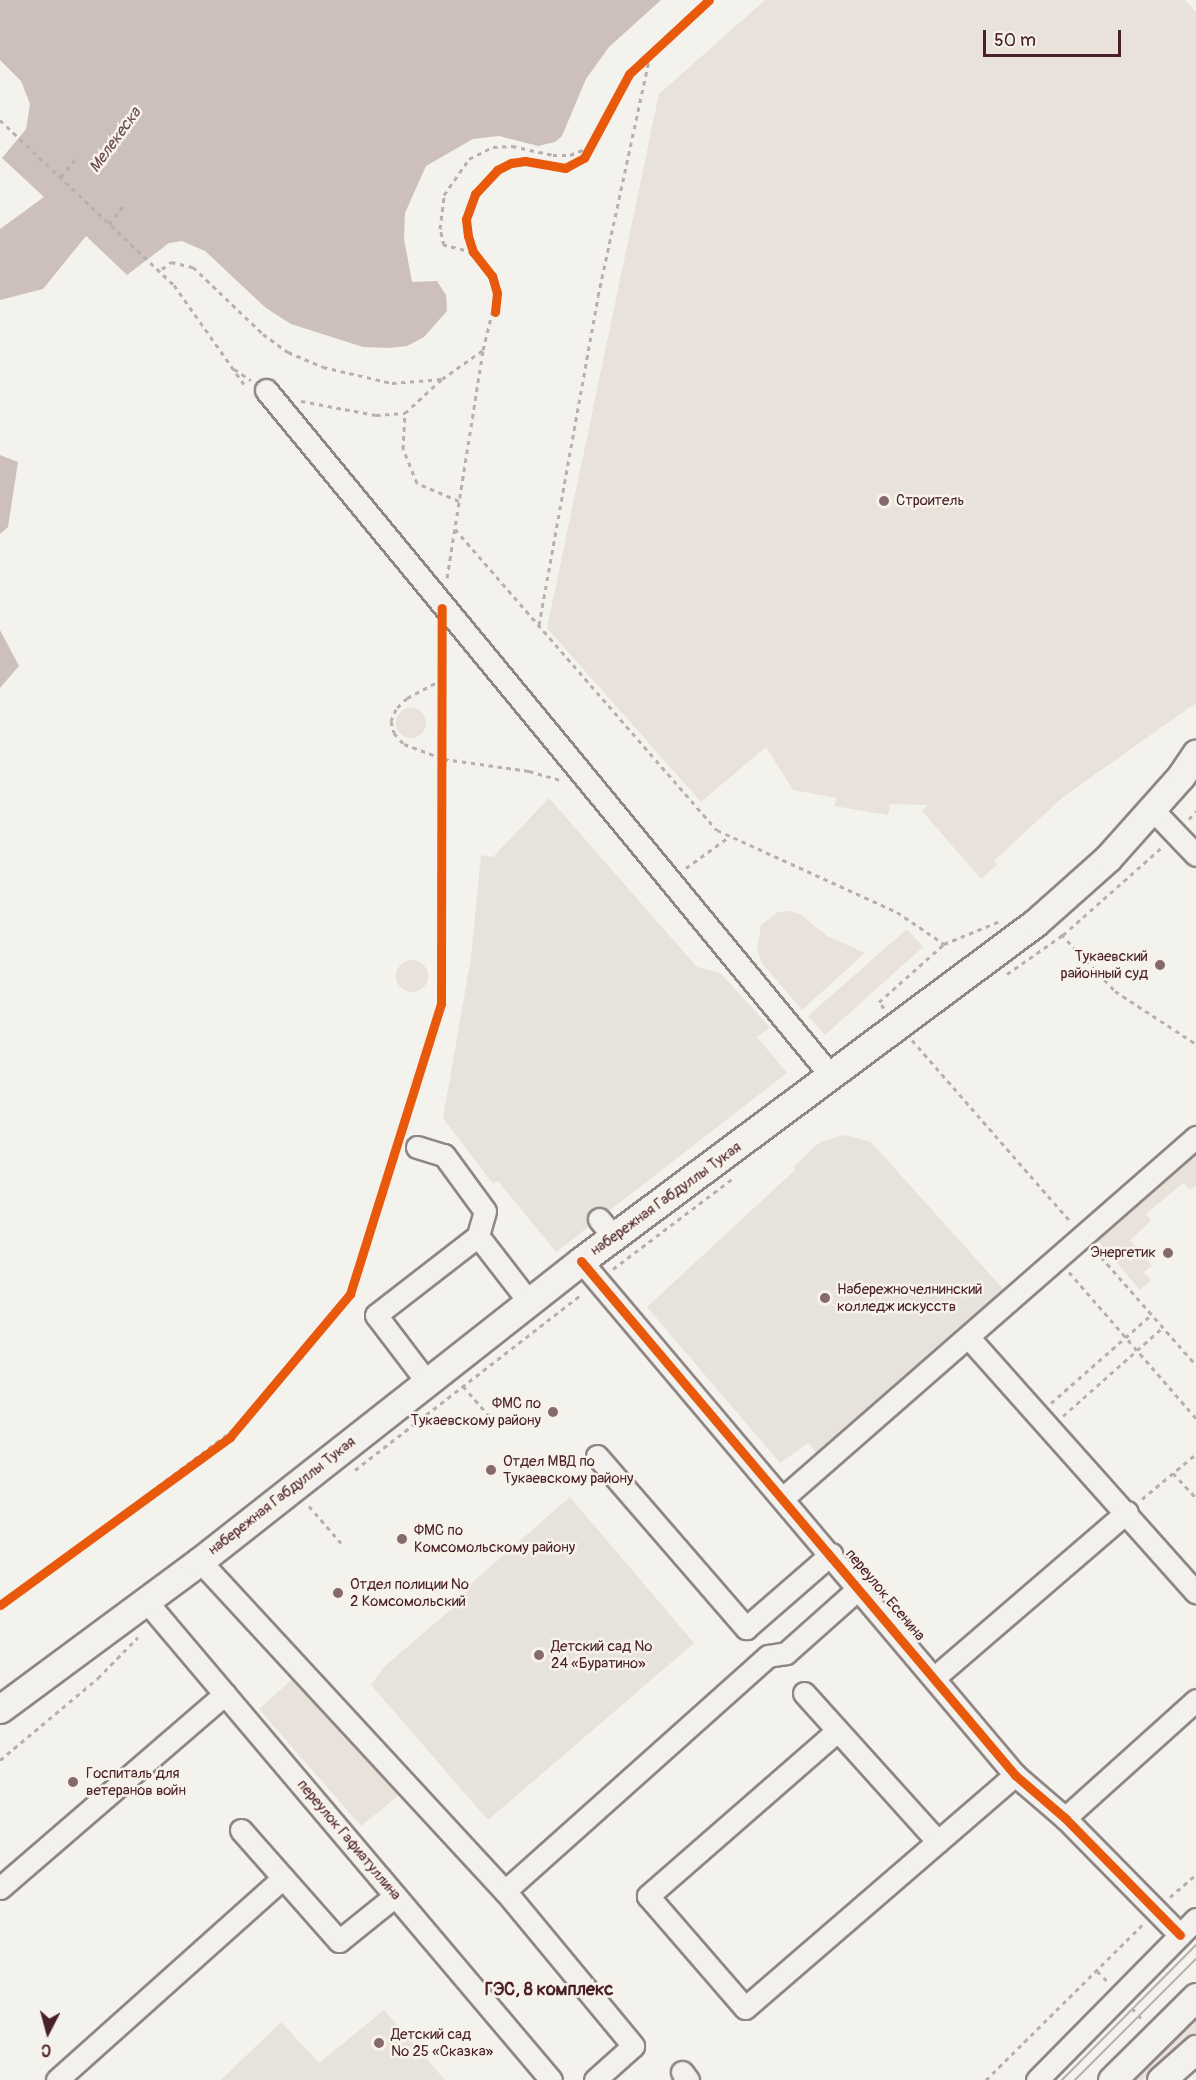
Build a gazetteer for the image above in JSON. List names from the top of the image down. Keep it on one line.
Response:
{"streets":{"main road":["набережная Габдуллы Тукая"],"street":["переулок Есенина","переулок Гафиатуллина"]},"crossings":[["набережная Габдуллы Тукая","переулок Есенина"],["набережная Габдуллы Тукая","переулок Гафиатуллина"]],"districts":["ГЭС, 8 комплекс"],"water":["Мелекеска"],"places":["Строитель","Тукаевский районный суд","Энергетик","Набережночелнинский колледж искусств","ФМС по Тукаевскому району","Отдел МВД по Тукаевскому району","ФМС по Комсомольскому району","Отдел полиции № 2 Комсомольский","Детский сад № 24 «Буратино»","Госпиталь для ветеранов войн","Детский сад № 25 «Сказка»"],"scale_bar":"50 m","north":"bottom"}
